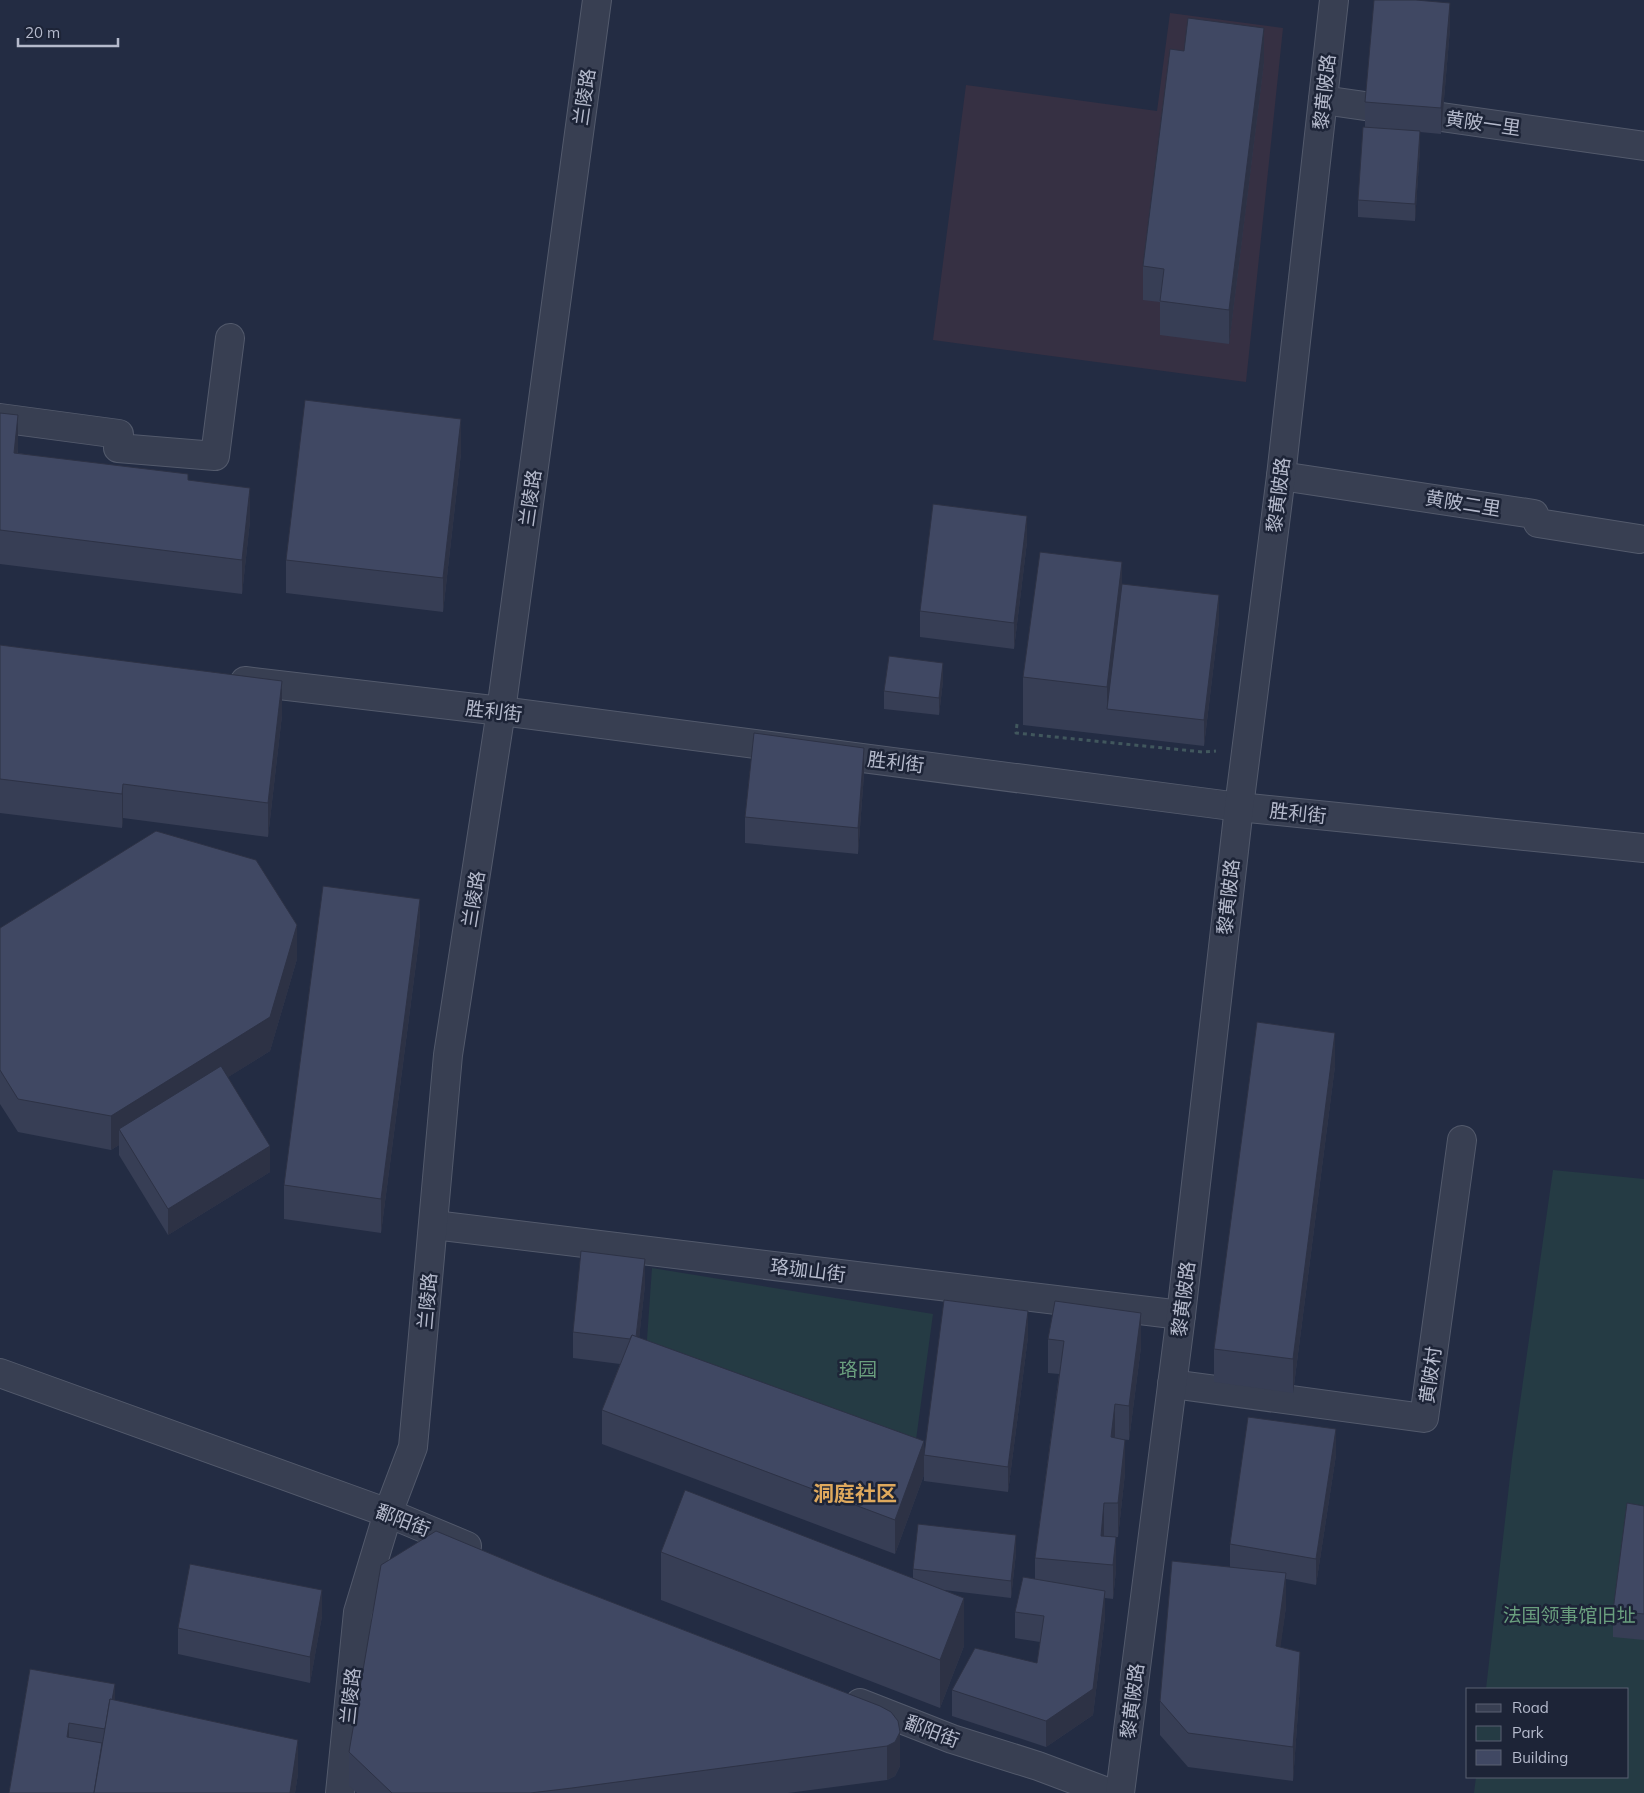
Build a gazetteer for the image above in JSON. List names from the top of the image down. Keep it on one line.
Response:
{"streets":{"street":["黎黄陂路","兰陵路","黄陂一里","黄陂二里","胜利街","珞珈山街","黄陂村","鄱阳街"]},"crossings":[["黎黄陂路","黄陂一里"],["黎黄陂路","黄陂二里"],["黎黄陂路","胜利街"],["黎黄陂路","珞珈山街"],["黎黄陂路","黄陂村"],["兰陵路","胜利街"],["兰陵路","珞珈山街"],["兰陵路","鄱阳街"]],"districts":["洞庭社区"],"parks":["珞园","法国领事馆旧址"],"legend":["Road","Park","Building"],"scale_bar":"20 m"}
